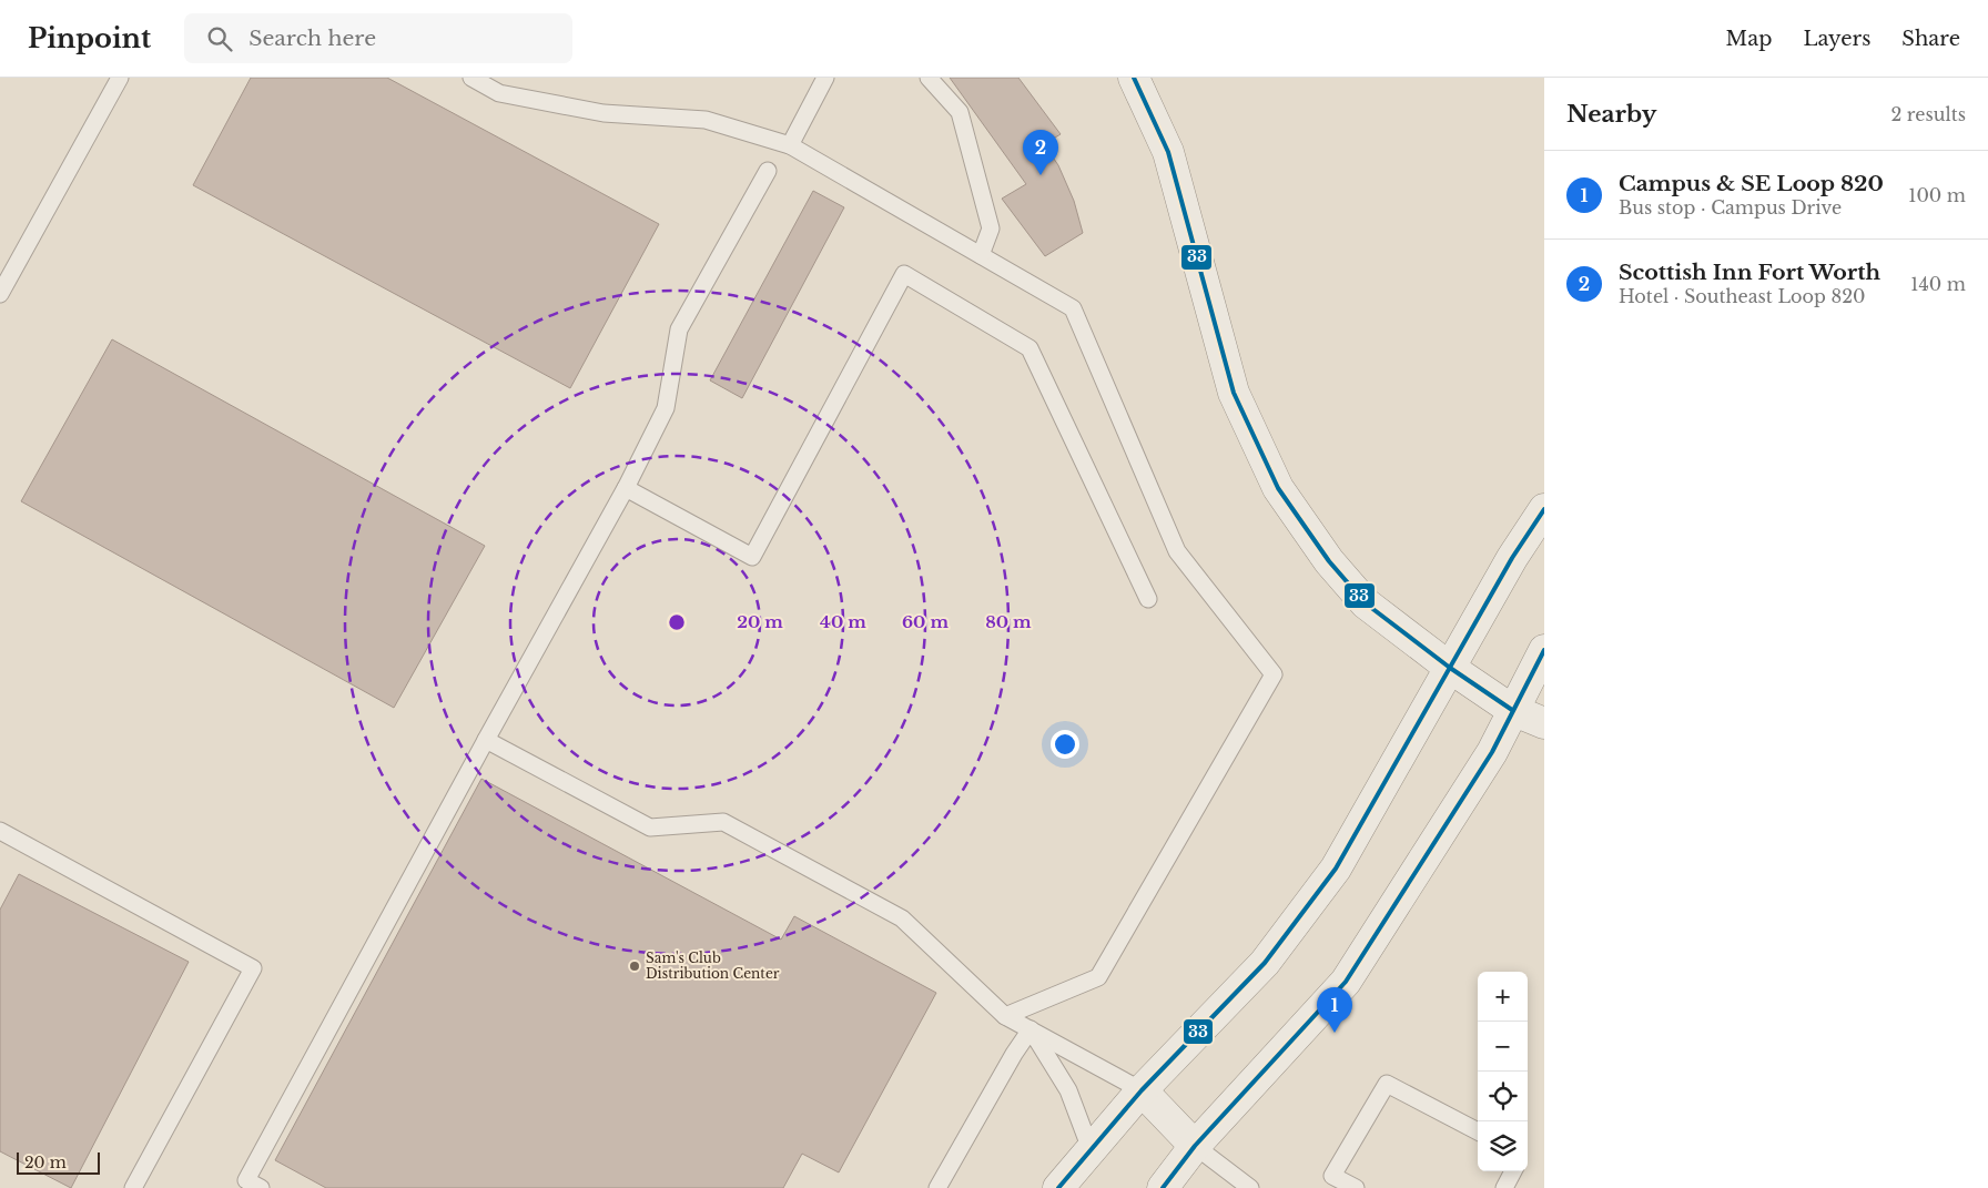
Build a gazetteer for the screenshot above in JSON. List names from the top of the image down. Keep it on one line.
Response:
{"places":["Sam's Club Distribution Center"],"lines":["transit line 33"],"scale_bar":"20 m","page":{"header":"Pinpoint","search":"Search here","nav":["Map","Layers","Share"],"heading":["Nearby","2 results"],"pins":["2","1"],"list":[{"mark":"1","name":"Campus & SE Loop 820","note":"Bus stop · Campus Drive","value":"100 m"},{"mark":"2","name":"Scottish Inn Fort Worth","note":"Hotel · Southeast Loop 820","value":"140 m"}],"map_buttons":["+","−"],"scale":"20 m"},"rings":["20 m","40 m","60 m","80 m"]}
